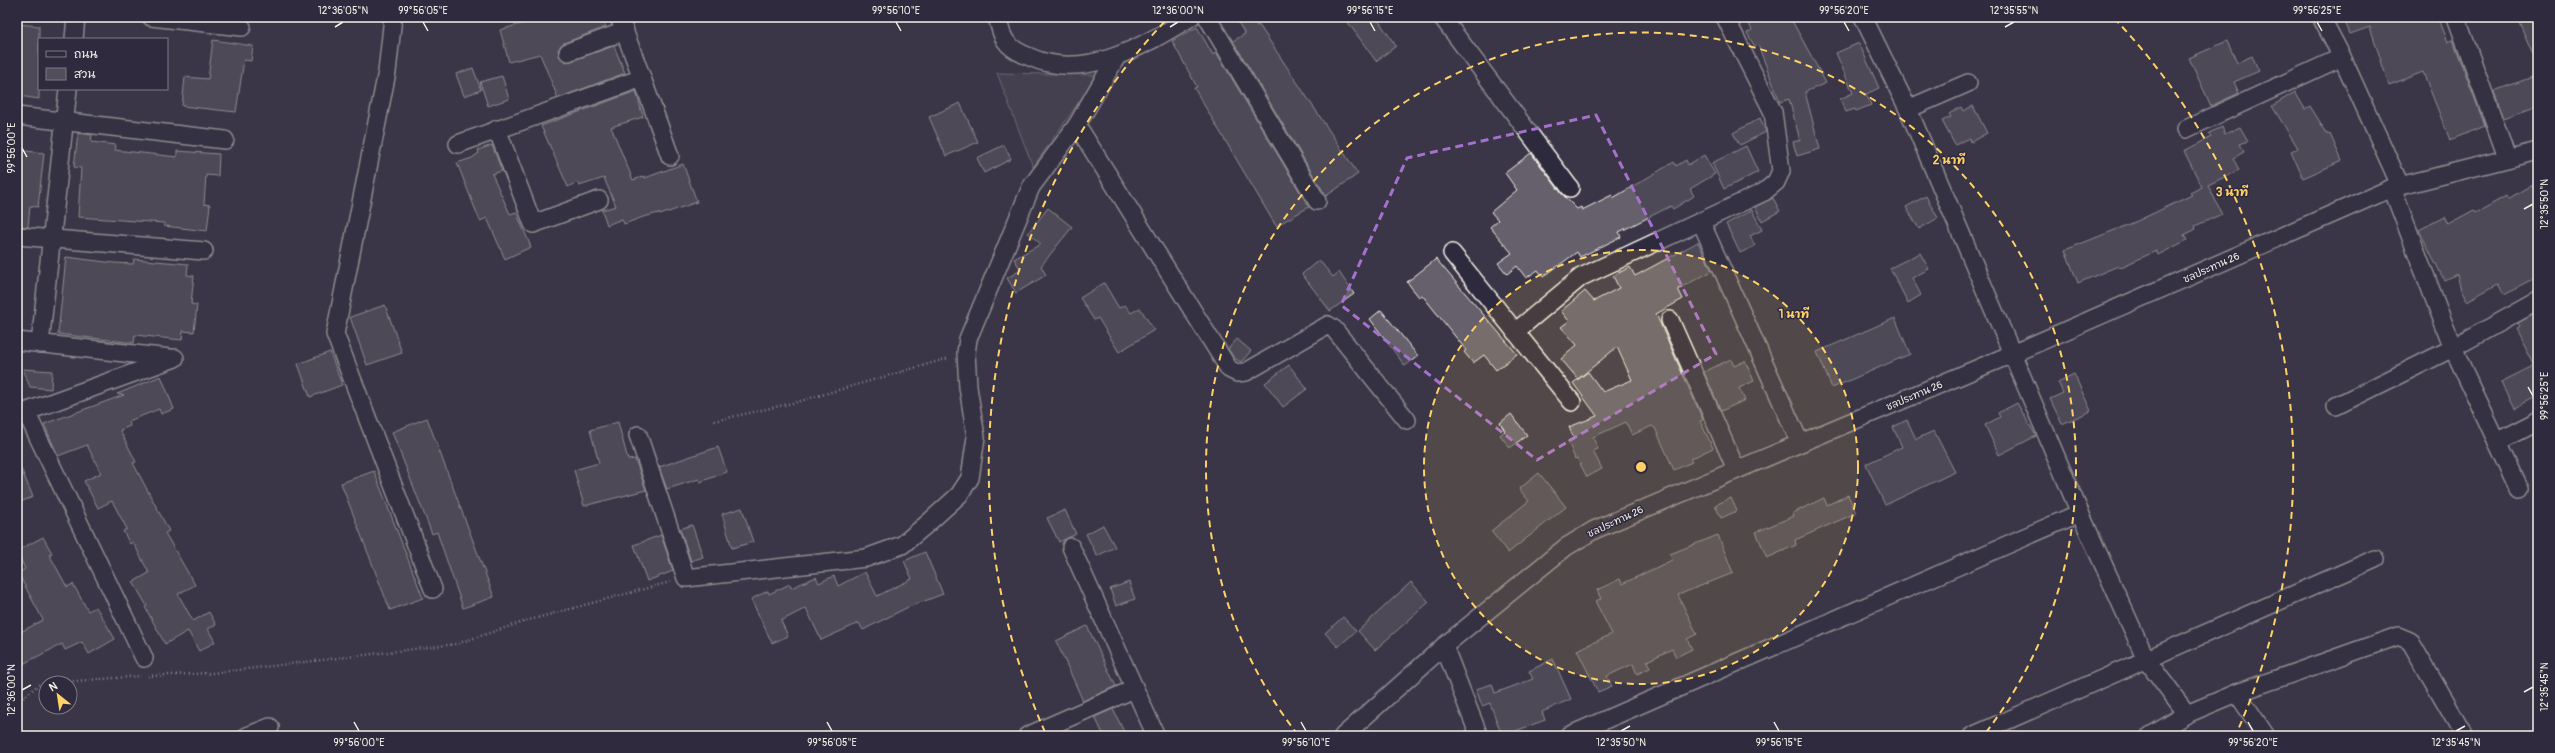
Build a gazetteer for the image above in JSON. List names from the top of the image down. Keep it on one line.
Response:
{"streets":{"street":["ชลประทาน 26"]},"legend":["ถนน","สวน"],"north":"top left","coordinates":["12°36'05\"N","99°56'05\"E","99°56'10\"E","12°36'00\"N","99°56'15\"E","99°56'20\"E","12°35'55\"N","99°56'25\"E","99°56'00\"E","12°35'50\"N","12°35'45\"N"],"rings":["2 นาที","3 นาที","1 นาที"]}
